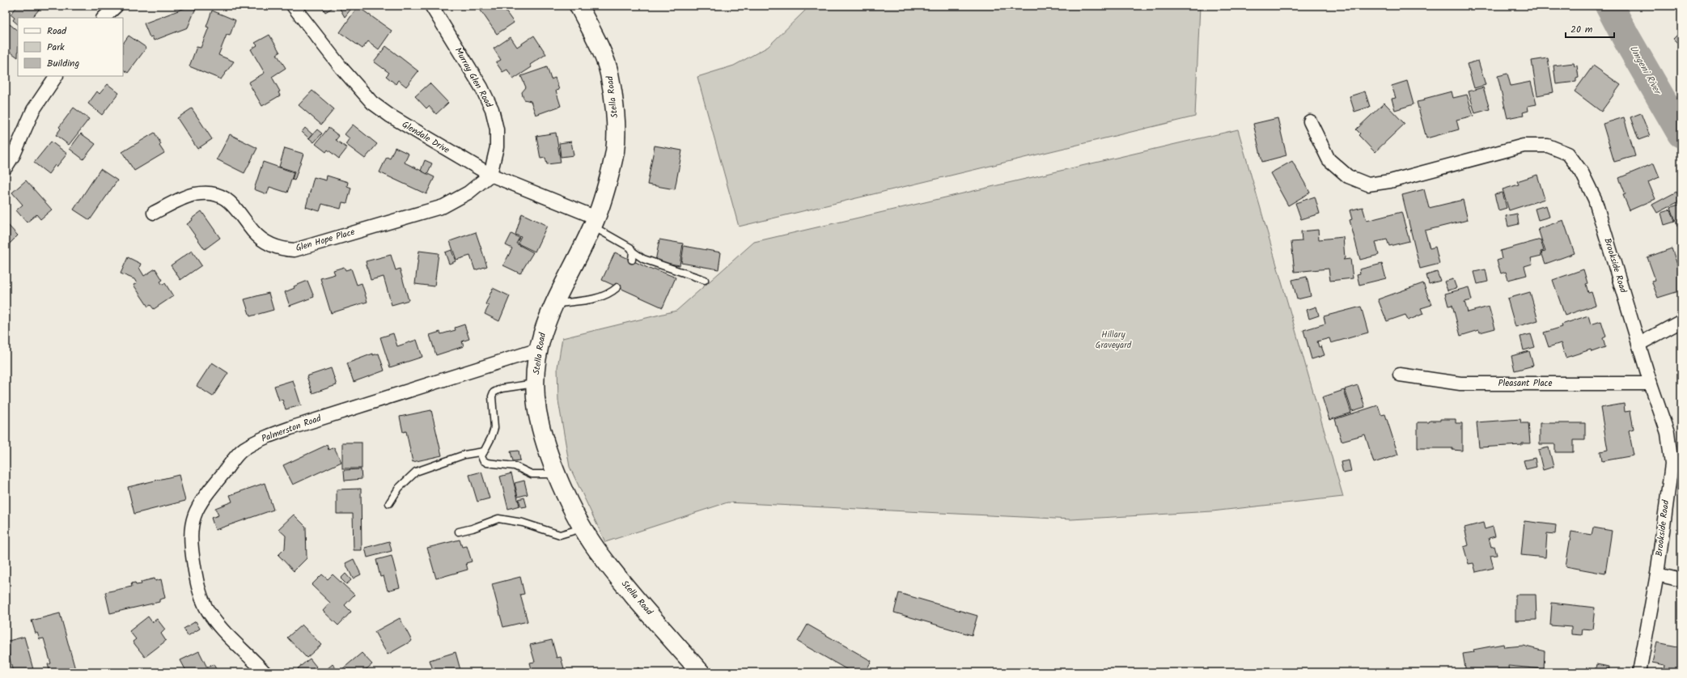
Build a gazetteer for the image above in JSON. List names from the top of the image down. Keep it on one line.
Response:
{"streets":{"main road":["Stella Road"],"street":["Murray Glen Road","Glendale Drive","Glen Hope Place","Brookside Road","Pleasant Place","Palmerston Road"]},"crossings":[["Murray Glen Road","Glendale Drive"],["Murray Glen Road","Glen Hope Place"],["Stella Road","Glendale Drive"],["Stella Road","Palmerston Road"],["Glendale Drive","Glen Hope Place"],["Brookside Road","Pleasant Place"]],"water":["Umgeni River"],"parks":["Hillary Graveyard"],"legend":["Road","Park","Building"],"scale_bar":"20 m"}
